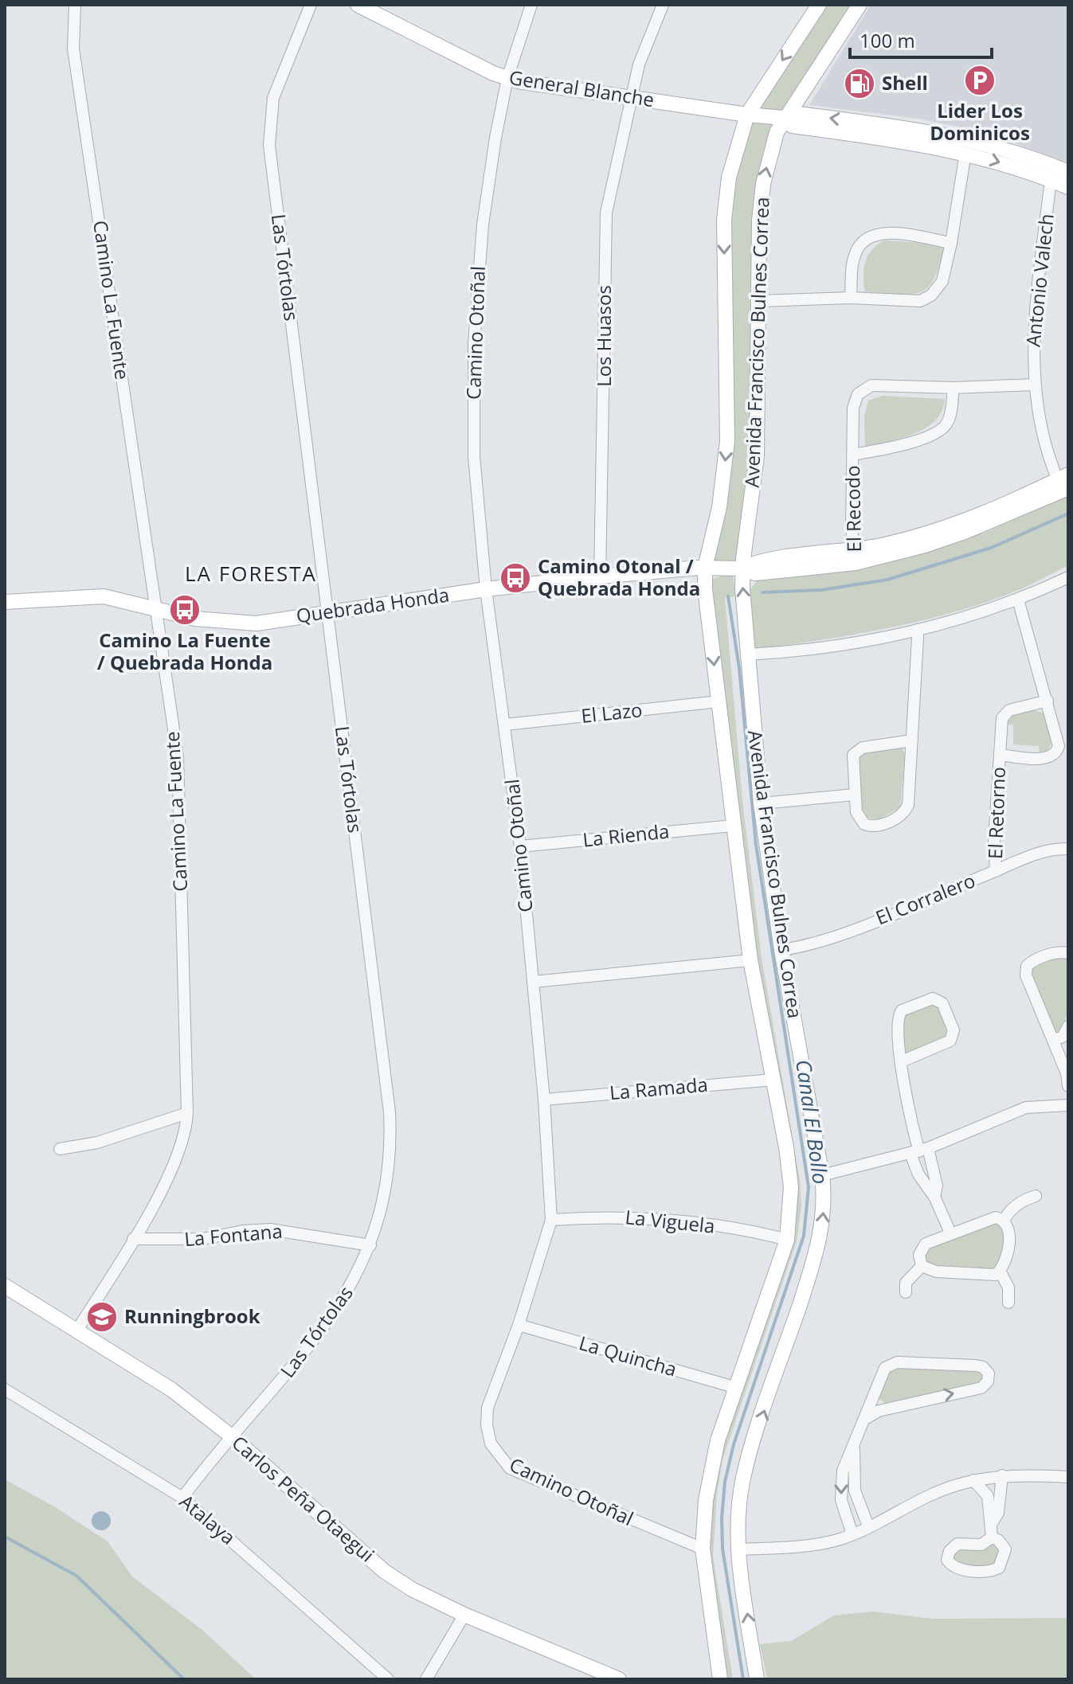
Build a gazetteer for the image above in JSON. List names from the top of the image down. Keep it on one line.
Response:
{"streets":{"street":["General Blanche","Las Tórtolas","Antonio Valech","Camino La Fuente","Camino Otoñal","Los Huasos","Avenida Francisco Bulnes Correa","El Recodo","Quebrada Honda","El Lazo","El Retorno","La Rienda","El Corralero","La Ramada","La Viguela","La Fontana","La Quincha","Carlos Peña Otaegui","Atalaya"]},"crossings":[["General Blanche","Antonio Valech"],["General Blanche","Camino Otoñal"],["General Blanche","Los Huasos"],["General Blanche","Avenida Francisco Bulnes Correa"],["Las Tórtolas","Quebrada Honda"],["Las Tórtolas","La Fontana"],["Las Tórtolas","Carlos Peña Otaegui"],["Las Tórtolas","Atalaya"],["Antonio Valech","El Recodo"],["Antonio Valech","Quebrada Honda"],["Camino La Fuente","Quebrada Honda"],["Camino La Fuente","La Fontana"],["Camino La Fuente","Carlos Peña Otaegui"],["Camino Otoñal","Avenida Francisco Bulnes Correa"],["Camino Otoñal","Quebrada Honda"],["Camino Otoñal","El Lazo"],["Camino Otoñal","La Rienda"],["Camino Otoñal","La Ramada"],["Camino Otoñal","La Viguela"],["Camino Otoñal","La Quincha"],["Los Huasos","Quebrada Honda"],["Avenida Francisco Bulnes Correa","Quebrada Honda"],["Avenida Francisco Bulnes Correa","El Lazo"],["Avenida Francisco Bulnes Correa","La Rienda"],["Avenida Francisco Bulnes Correa","El Corralero"],["Avenida Francisco Bulnes Correa","La Ramada"],["Avenida Francisco Bulnes Correa","La Viguela"],["Avenida Francisco Bulnes Correa","La Quincha"],["El Recodo","Quebrada Honda"],["El Retorno","El Corralero"]],"districts":["LA FORESTA"],"water":["Canal El Bollo"],"places":{"parking":["Lider Los Dominicos"],"fuel station":["Shell"],"bus stop":["Camino Otonal / Quebrada Honda","Camino La Fuente / Quebrada Honda"],"school or university":["Runningbrook"]},"scale_bar":"100 m"}
